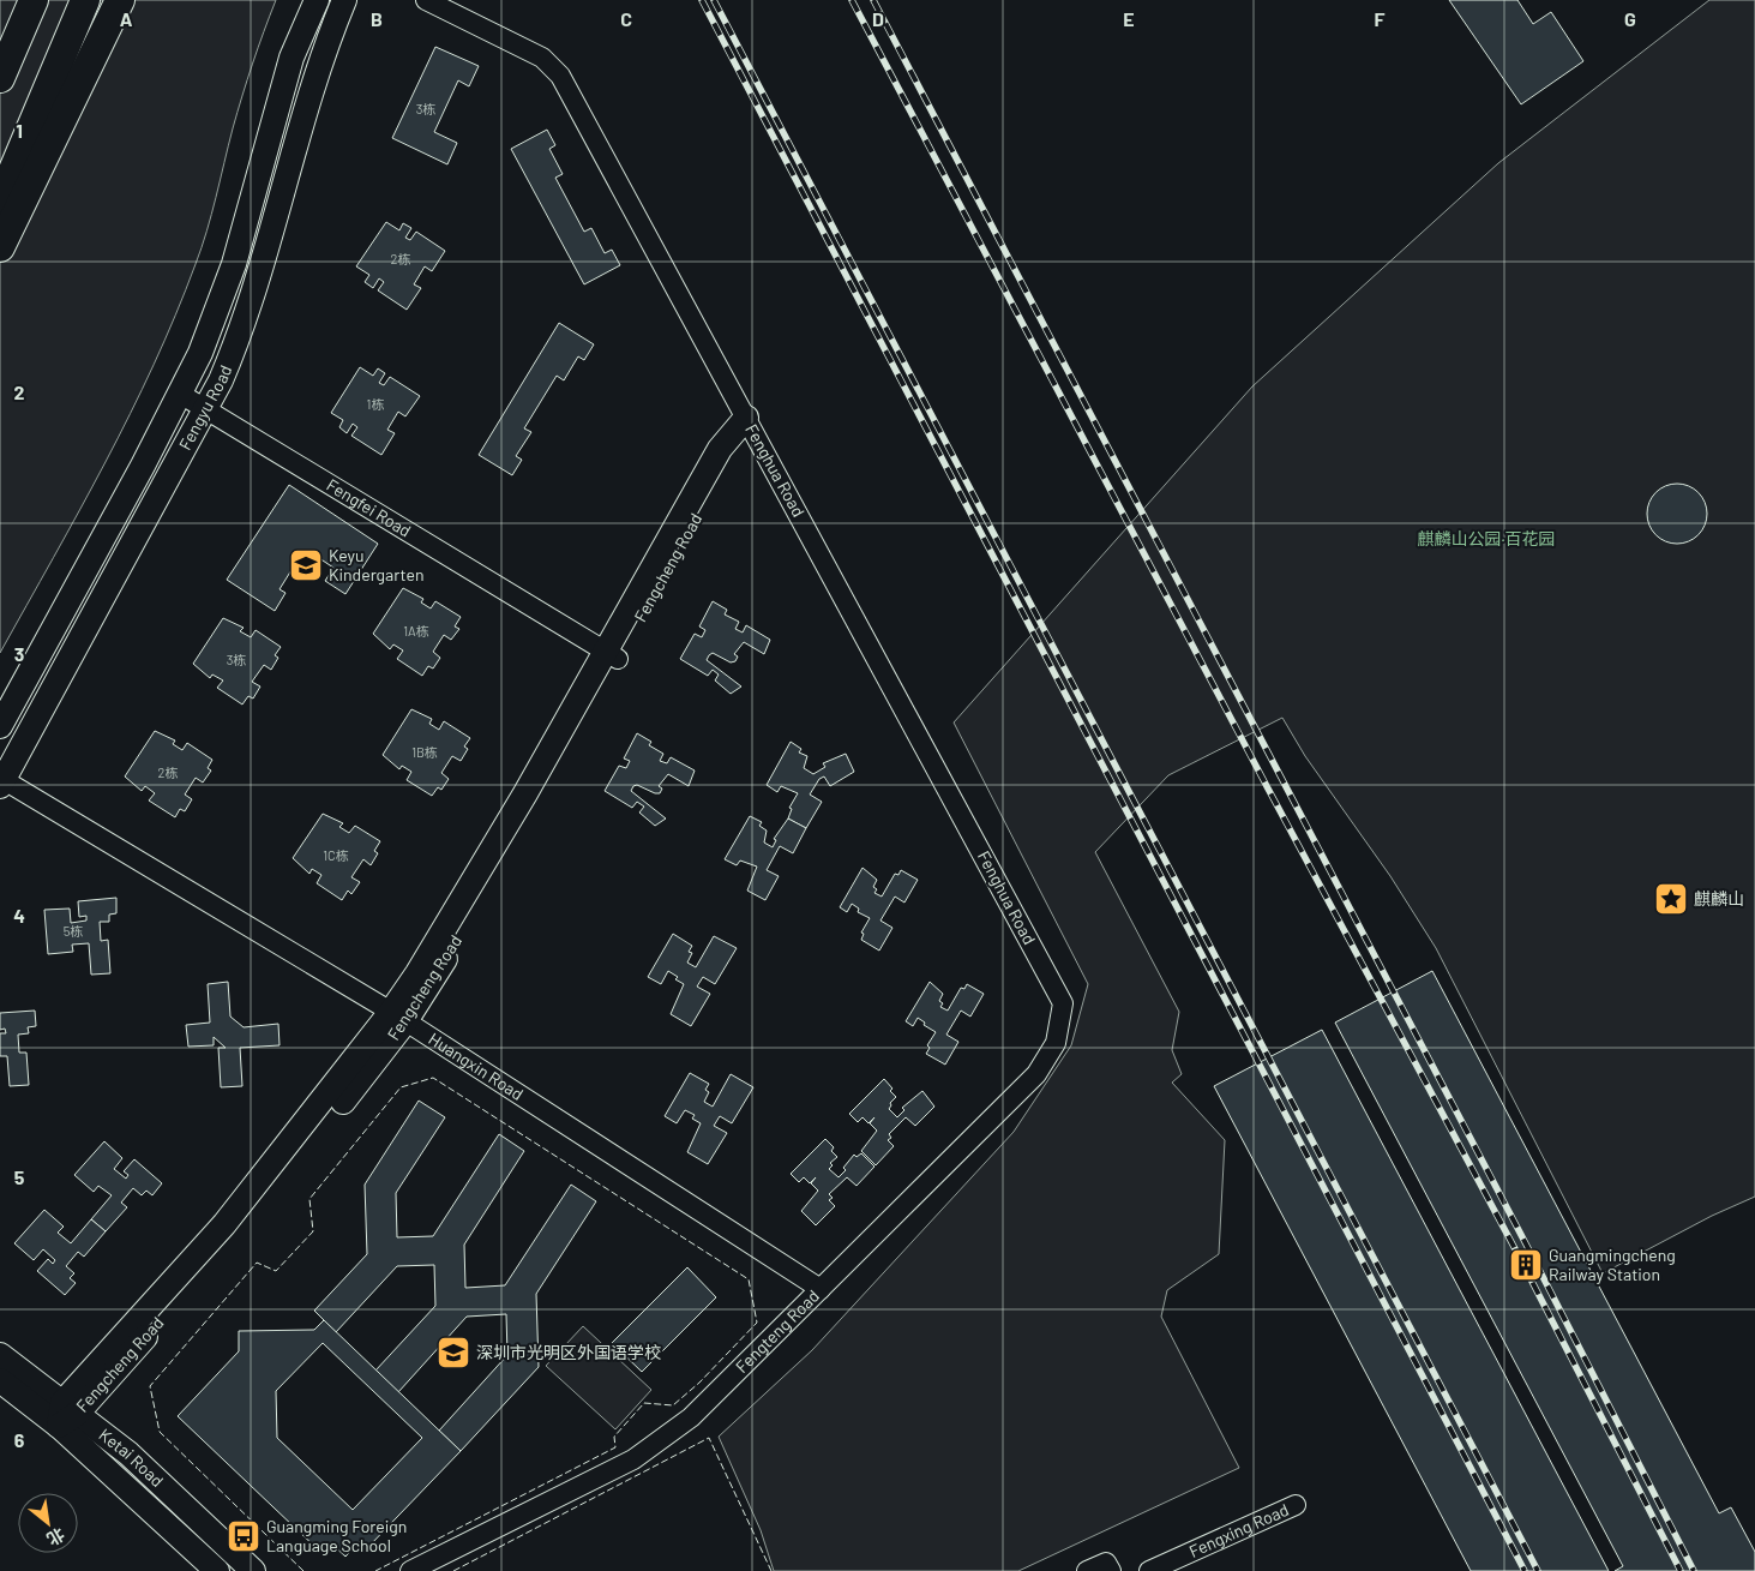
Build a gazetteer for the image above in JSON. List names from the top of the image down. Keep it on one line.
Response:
{"streets":{"main road":["Fengyu Road","Fengcheng Road","Ketai Road"],"street":["Fenghua Road","Fengfei Road","Huangxin Road","Fengteng Road","Fengxing Road"]},"crossings":[["Fengyu Road","Fengfei Road"],["Fengyu Road","Huangxin Road"],["Fenghua Road","Fengcheng Road"],["Fenghua Road","Fengteng Road"],["Fengfei Road","Fengcheng Road"],["Fengcheng Road","Huangxin Road"],["Fengcheng Road","Ketai Road"],["Huangxin Road","Fengteng Road"]],"parks":["麒麟山公园·百花园"],"places":{"school or university":["Keyu Kindergarten","深圳市光明区外国语学校"],"place":["麒麟山"],"building":["Guangmingcheng Railway Station"],"bus stop":["Guangming Foreign Language School"]},"house_numbers":["3栋","2栋","1栋","1A栋","3栋","1B栋","2栋","1C栋","5栋"],"north":"bottom right","grid":{"columns":["A","B","C","D","E","F","G"],"rows":["1","2","3","4","5","6"]}}
